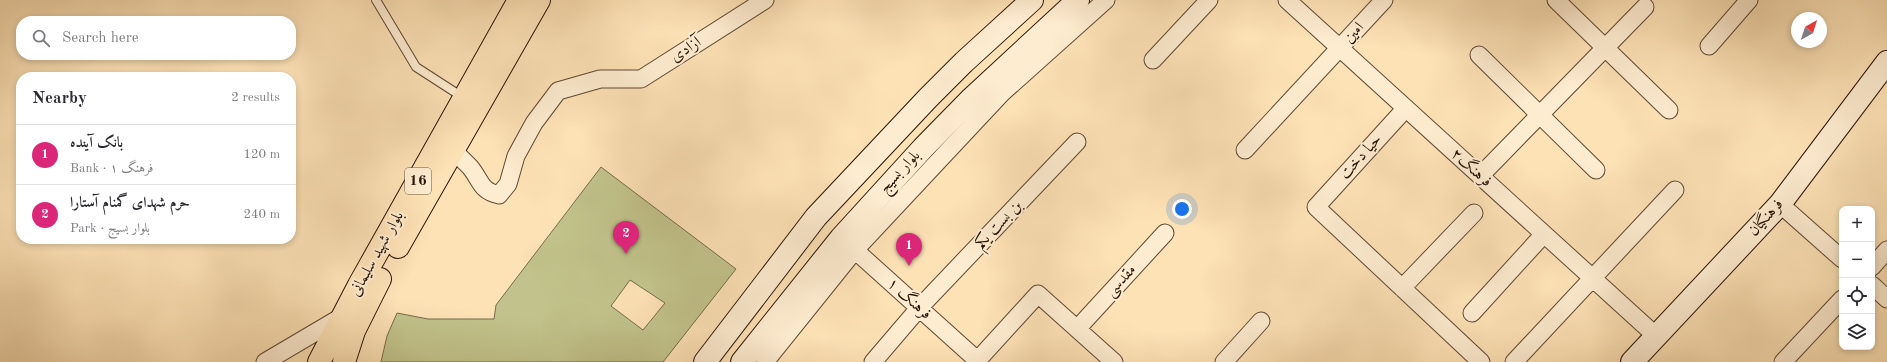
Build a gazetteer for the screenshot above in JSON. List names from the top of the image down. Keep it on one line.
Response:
{"streets":{"highway":["16","بلوار شهید سلیمانی"],"main road":["بلوار بسیج","فرهنگیان"],"street":["امین","آزادی","حیا دخت","فرهنگ۲","بن بست یکم","مقدسی","فرهنگ ۱"]},"crossings":[["امین","فرهنگ۲"],["آزادی","بلوار شهید سلیمانی"],["حیا دخت","فرهنگ۲"],["فرهنگ۲","فرهنگیان"],["بلوار بسیج","فرهنگ ۱"],["بن بست یکم","فرهنگ ۱"]],"north":"top right","page":{"search":"Search here","heading":["Nearby","2 results"],"list":[{"mark":"1","name":"بانک آینده","note":"Bank · فرهنگ ۱","value":"120 m"},{"mark":"2","name":"حرم شهدای گمنام آستارا","note":"Park · بلوار بسیج","value":"240 m"}],"map_buttons":["+","−"],"pins":["2","1"]}}
